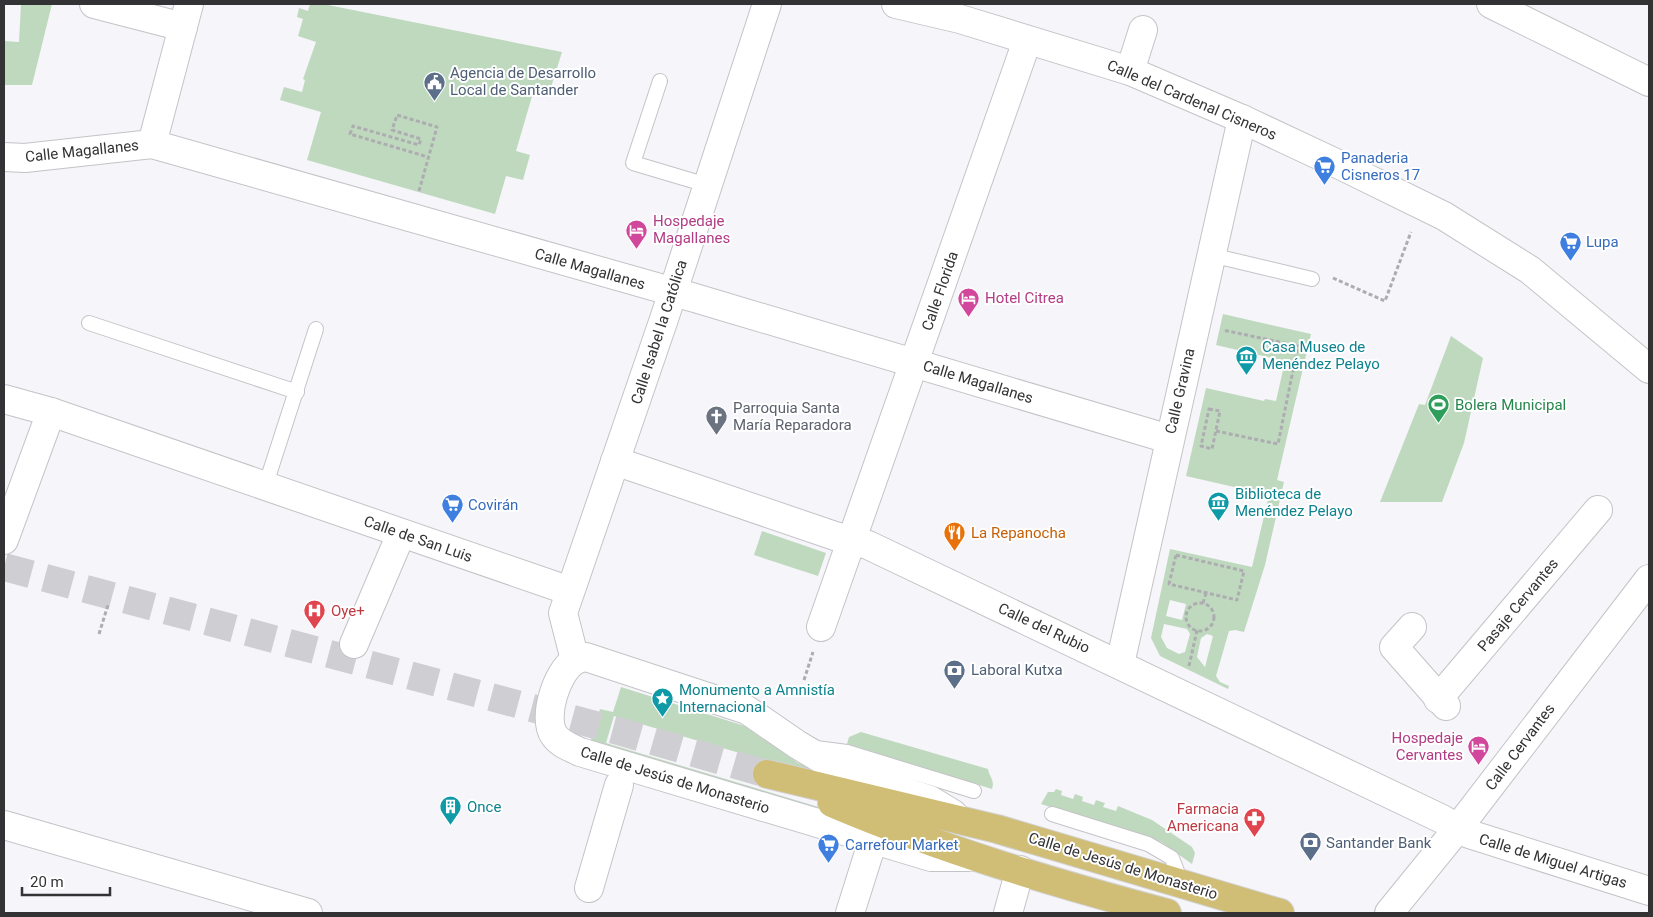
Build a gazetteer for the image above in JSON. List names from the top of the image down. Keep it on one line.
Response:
{"streets":{"main road":["Calle de Jesús de Monasterio"],"street":["Calle del Cardenal Cisneros","Calle Magallanes","Calle Florida","Calle Isabel la Católica","Calle Gravina","Calle de San Luis","Pasaje Cervantes","Calle del Rubio","Calle Cervantes","Calle de Miguel Artigas"]},"crossings":[["Calle del Cardenal Cisneros","Calle Florida"],["Calle del Cardenal Cisneros","Calle Gravina"],["Calle Magallanes","Calle Florida"],["Calle Magallanes","Calle Isabel la Católica"],["Calle Magallanes","Calle Gravina"],["Calle Florida","Calle del Rubio"],["Calle Isabel la Católica","Calle de San Luis"],["Calle Isabel la Católica","Calle del Rubio"],["Calle Isabel la Católica","Calle de Jesús de Monasterio"],["Calle Gravina","Calle del Rubio"],["Calle del Rubio","Calle Cervantes"],["Calle del Rubio","Calle de Miguel Artigas"],["Calle Cervantes","Calle de Miguel Artigas"]],"places":{"public building":["Agencia de Desarrollo Local de Santander"],"supermarket":["Panaderia Cisneros 17","Lupa","Covirán","Carrefour Market"],"hotel":["Hospedaje Magallanes","Hotel Citrea","Hospedaje Cervantes"],"museum":["Casa Museo de Menéndez Pelayo","Biblioteca de Menéndez Pelayo"],"sports":["Bolera Municipal"],"church":["Parroquia Santa María Reparadora"],"restaurant":["La Repanocha"],"hospital":["Oye+"],"bank":["Laboral Kutxa","Santander Bank"],"place":["Monumento a Amnistía Internacional"],"building":["Once"],"pharmacy":["Farmacia Americana"]},"scale_bar":"20 m"}
